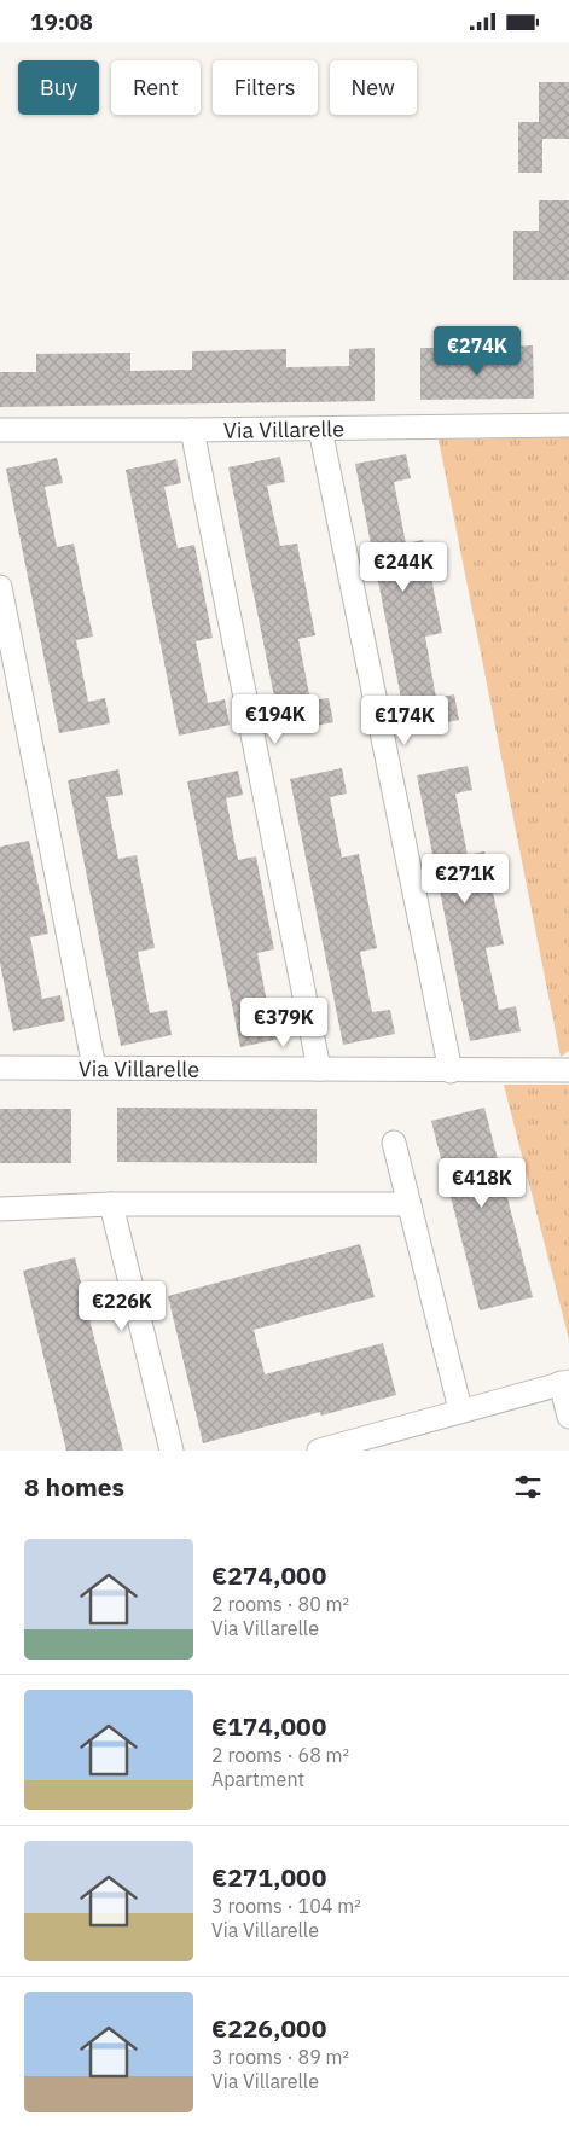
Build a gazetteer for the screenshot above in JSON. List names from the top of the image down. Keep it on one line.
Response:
{"streets":{"street":["Via Villarelle"]},"page":{"status":"19:08","chip":["Buy","Rent","Filters","New"],"price":["€274K","€244K","€194K","€174K","€271K","€379K","€418K","€226K"],"heading":"8 homes","list":[{"name":"€274,000","note":"2 rooms · 80 m² · Via Villarelle"},{"name":"€174,000","note":"2 rooms · 68 m² · Apartment"},{"name":"€271,000","note":"3 rooms · 104 m² · Via Villarelle"},{"name":"€226,000","note":"3 rooms · 89 m² · Via Villarelle"}]}}
